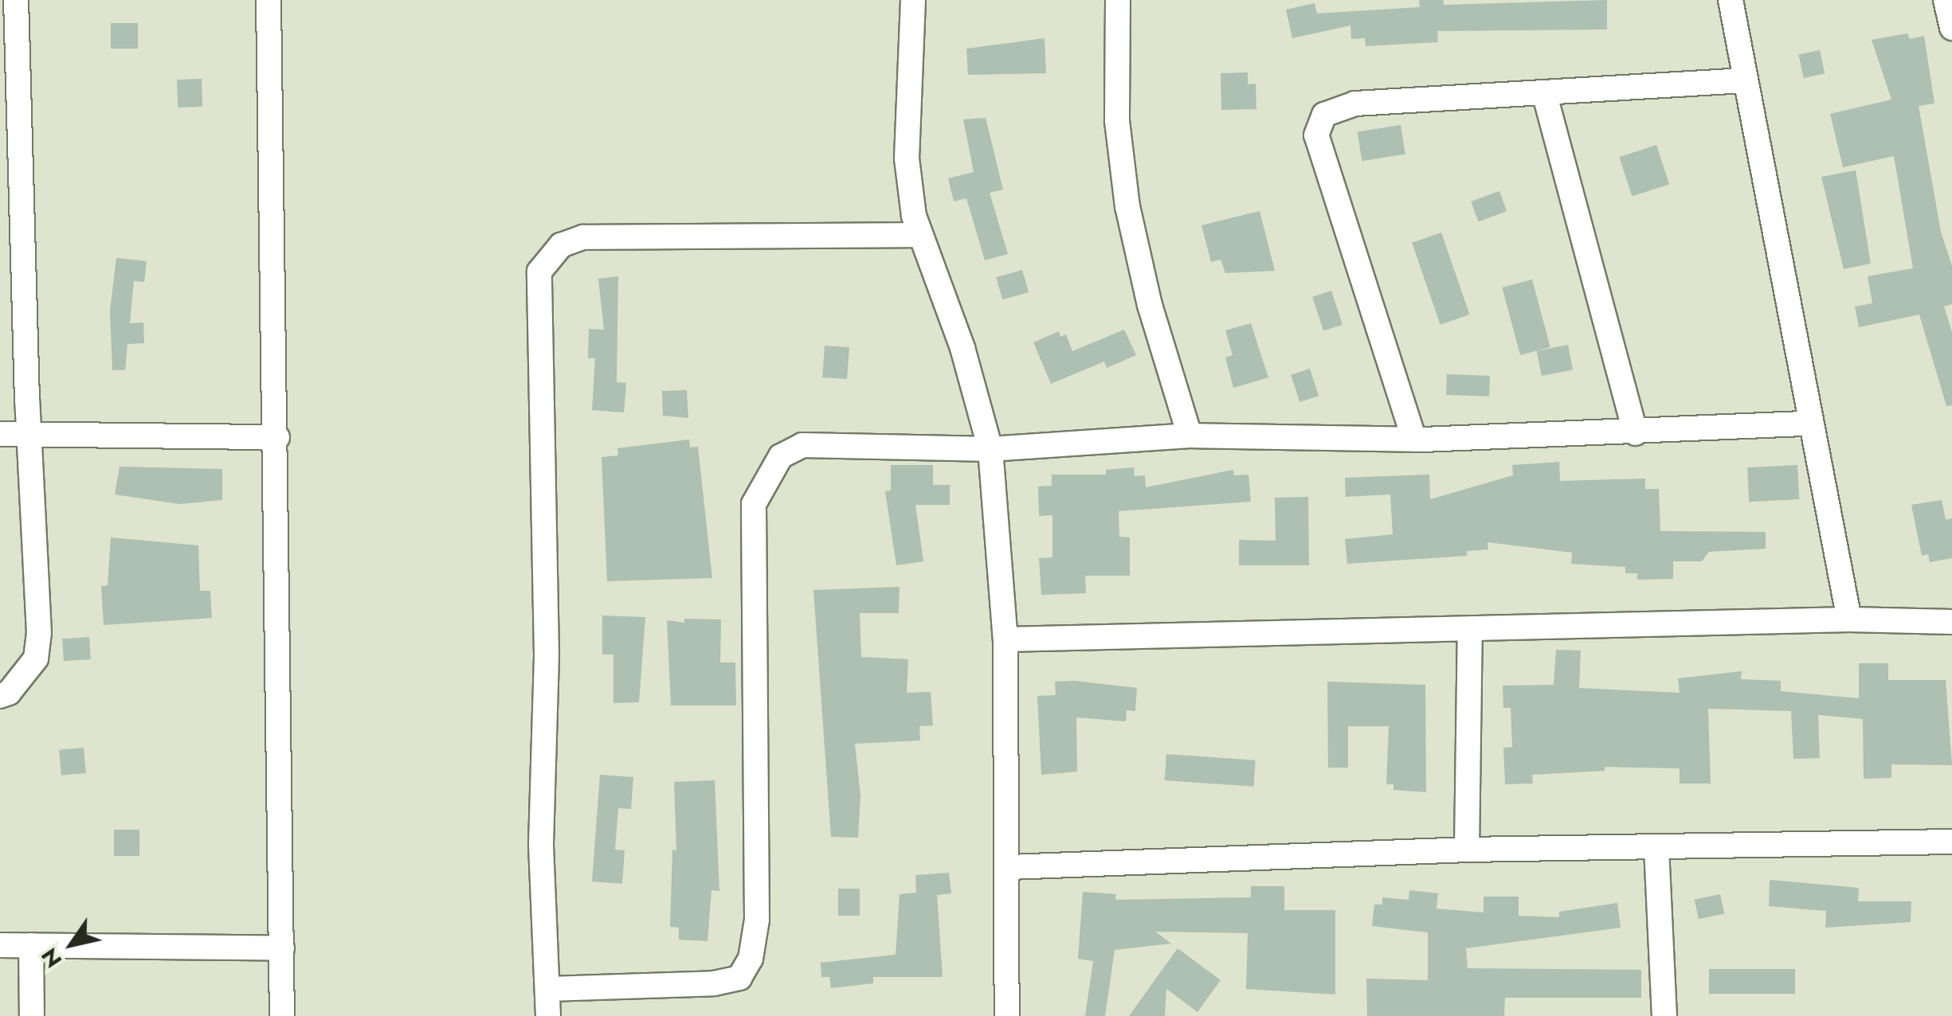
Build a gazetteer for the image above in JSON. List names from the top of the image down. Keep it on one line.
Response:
{"north":"bottom left"}
